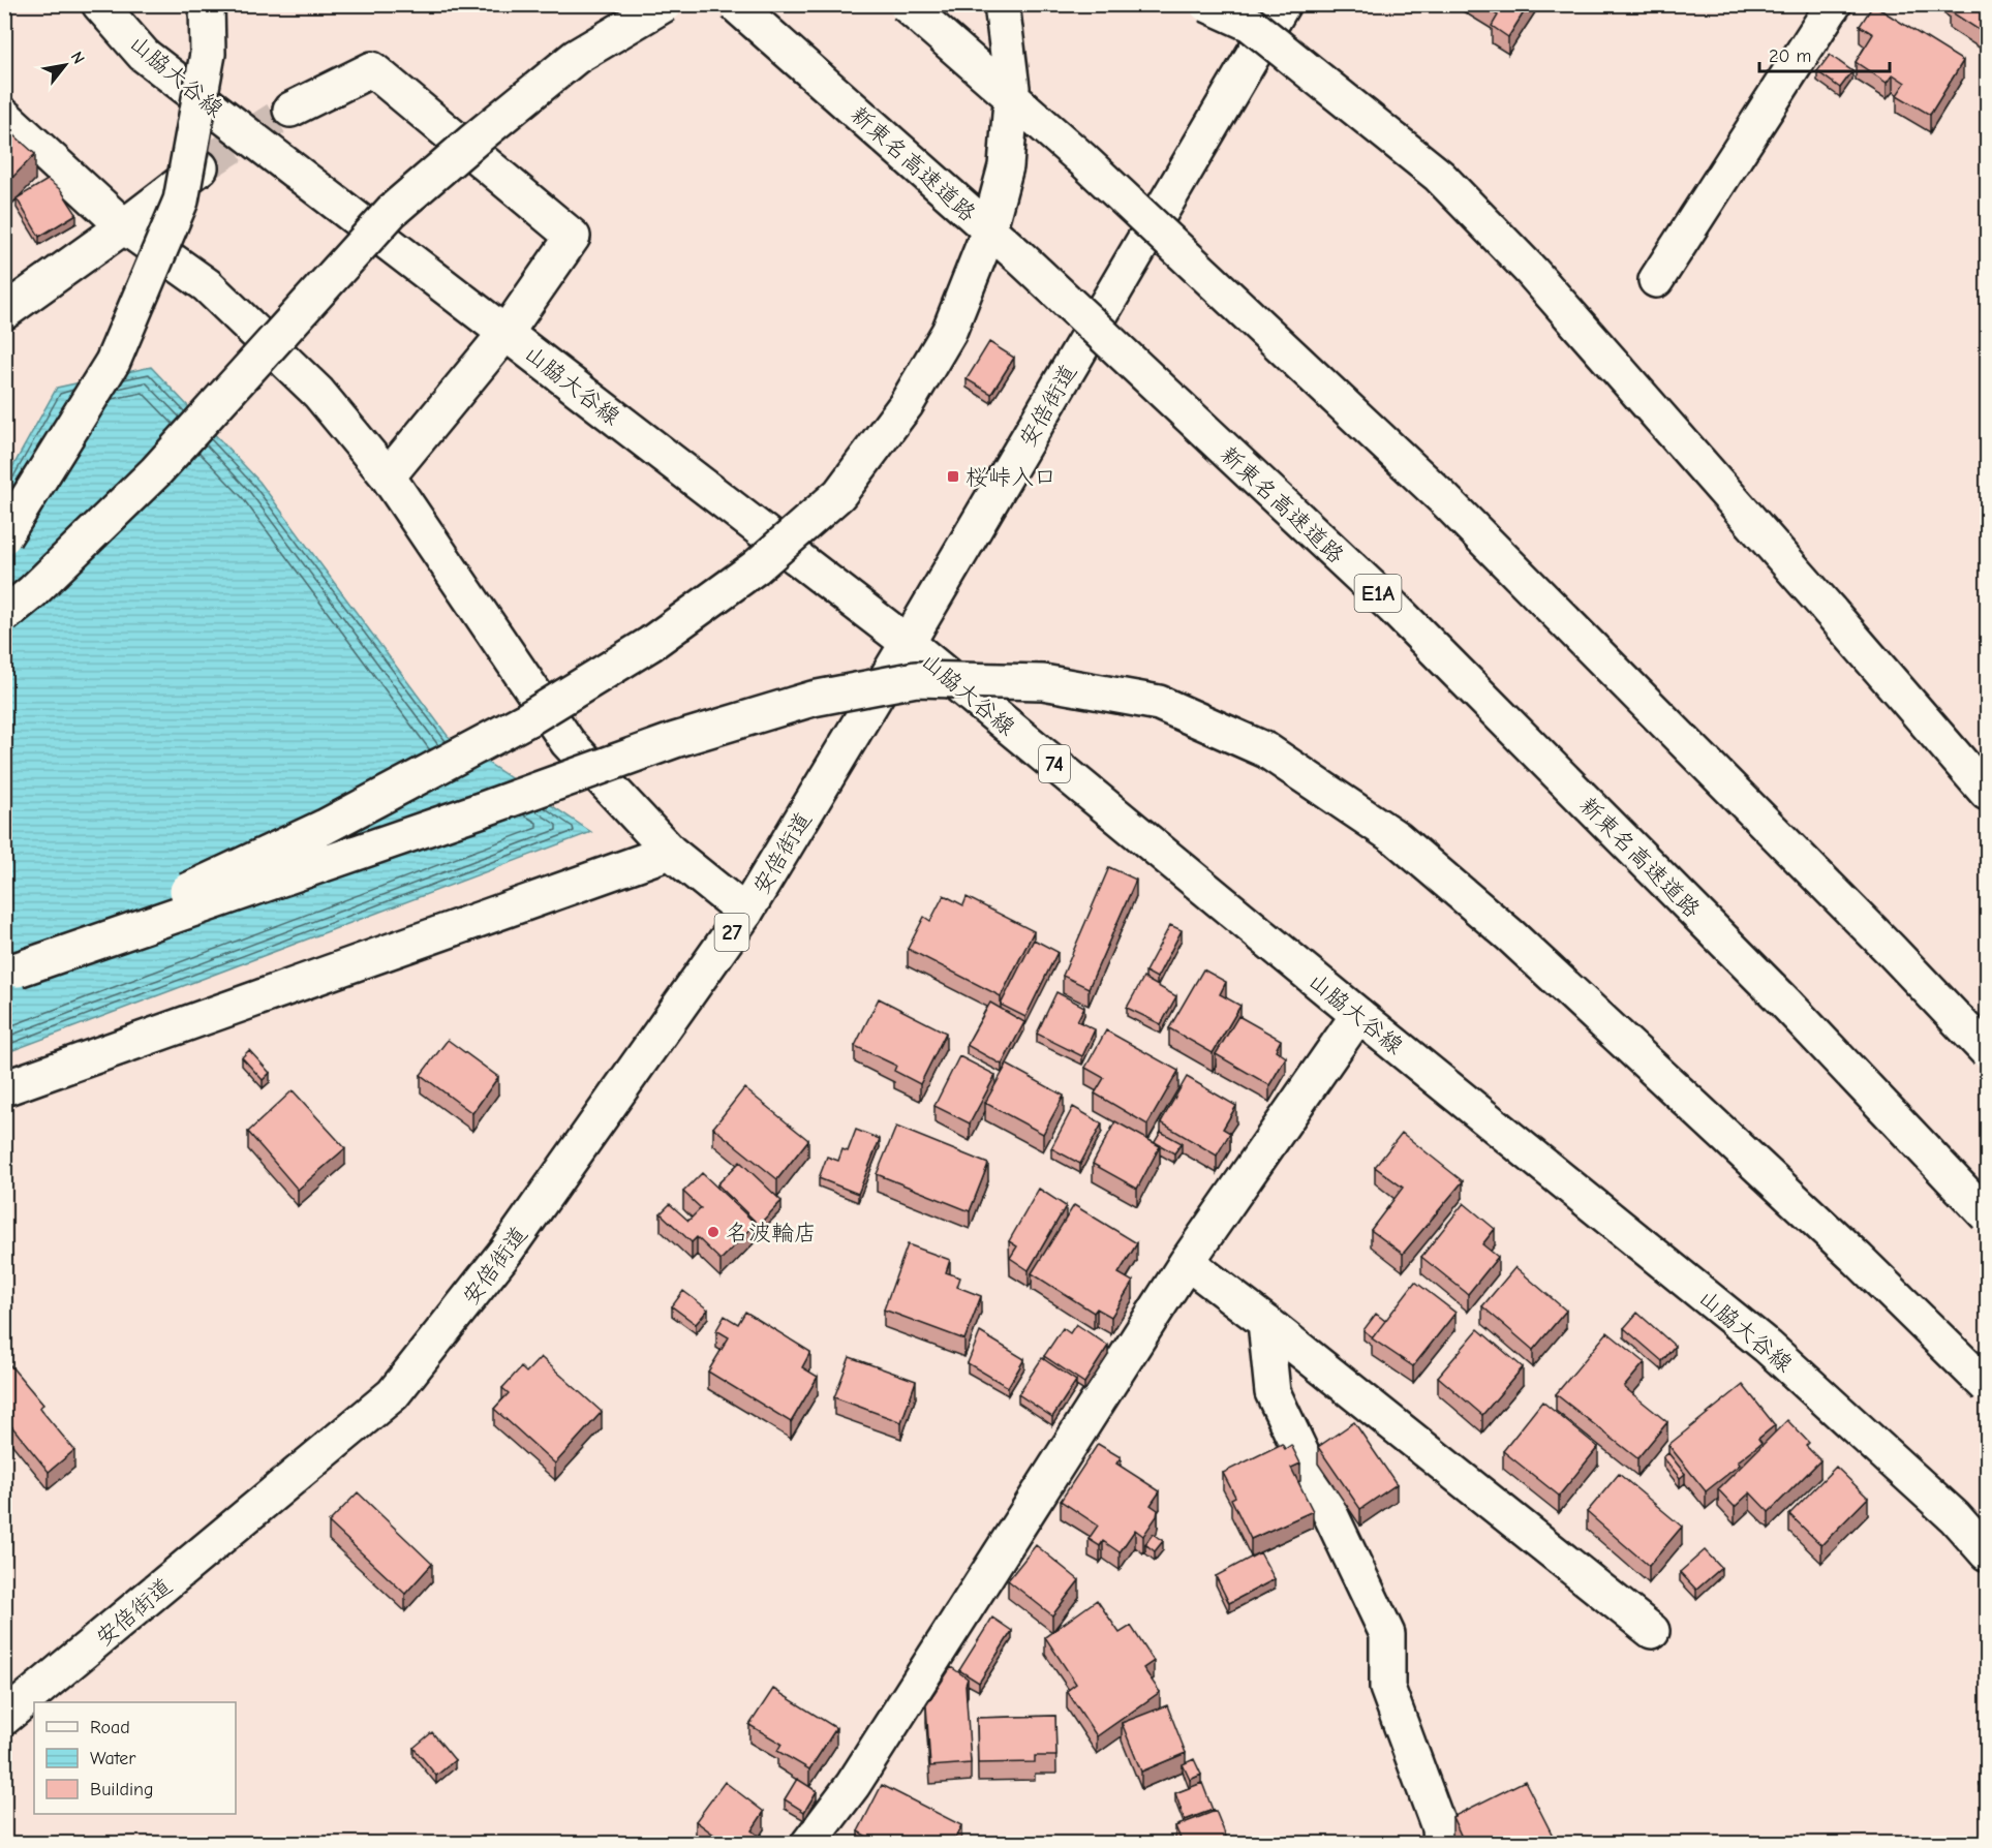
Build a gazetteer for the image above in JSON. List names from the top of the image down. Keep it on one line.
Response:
{"streets":{"main road":["山脇大谷線","新東名高速道路","安倍街道","E1A","74","27"]},"crossings":[["山脇大谷線","安倍街道"]],"places":{"transit":["桜峠入口"],"other":["名波輪店"]},"legend":["Road","Water","Building"],"scale_bar":"20 m","north":"top right"}
